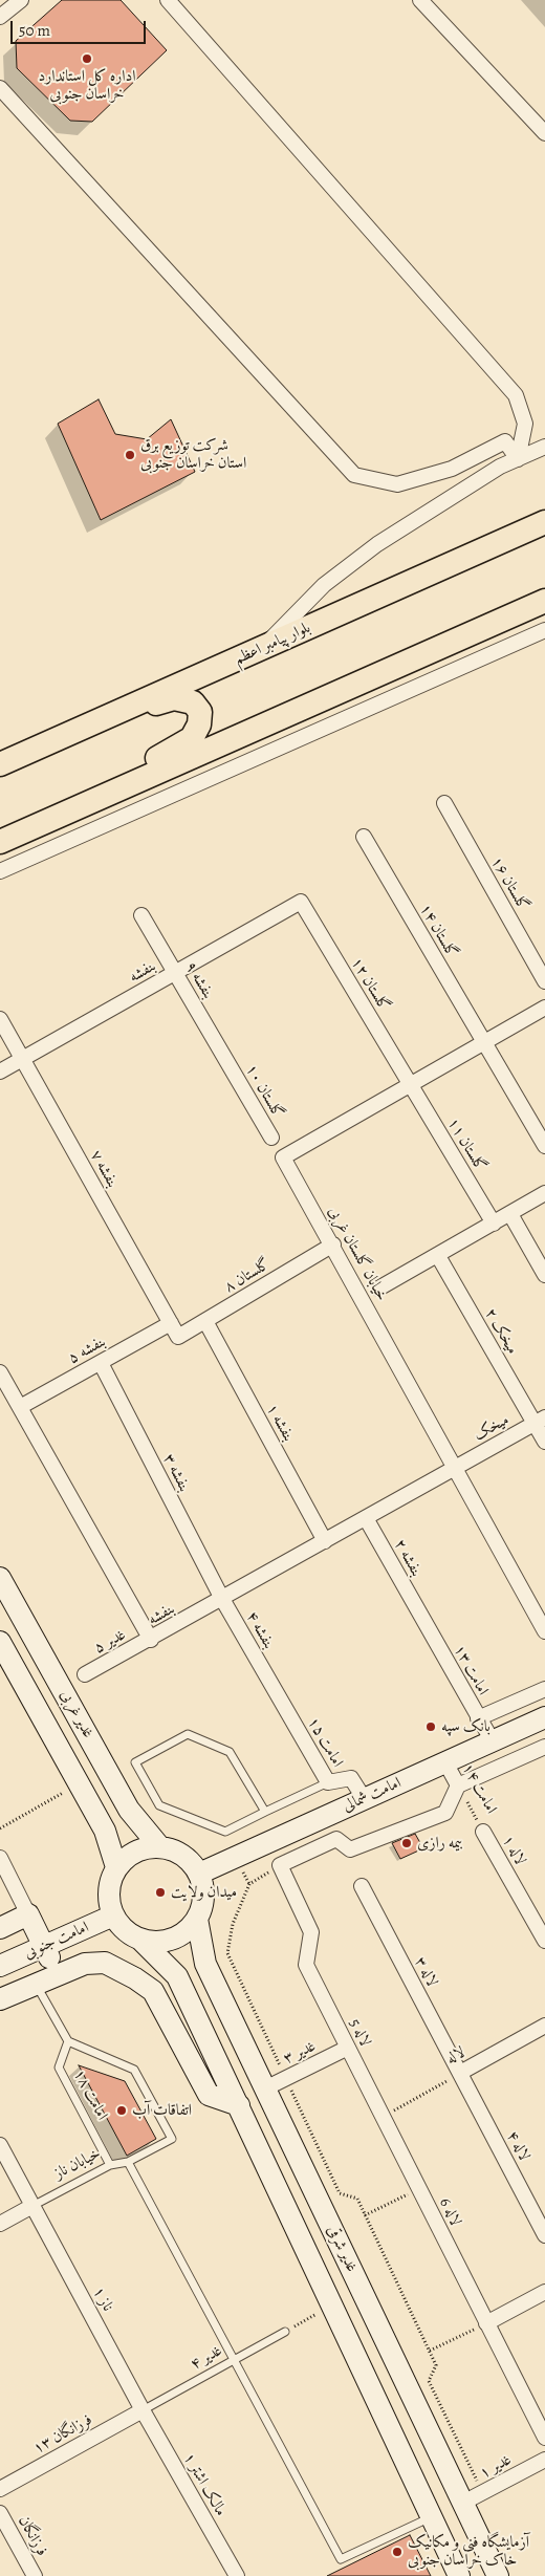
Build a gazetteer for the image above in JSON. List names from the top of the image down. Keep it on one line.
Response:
{"streets":{"main road":["بلوار پیامبر اعظم","غدیر غربی","امامت شمالی","امامت جنوبی","غدیر شرقی"],"street":["گلستان ۱۶","گلستان ۱۴","بنفشه","بنفشه ۹","گلستان ۱۲","گلستان ۱۰","گلستان ۱۱","بنفشه ۷","خیابان گلستان غربی","گلستان ۸","میخک ۲","بنفشه ۵","بنفشه ۱","میخک","بنفشه ۳","بنفشه ۲","بنفشه ۴","غدیر ۵","امامت ۱۳","امامت ۱۵","امامت ۱۴","لاله ۱","لاله ۳","لاله 5","غدیر ۳","لاله","لاله ۴","خیابان ناز","لاله 6","ناز ۱","فرزانگان ۱۳","غدیر ۱","مالک اشتر ۱","فرزانگان"],"lane":["امامت ۱۸","غدیر ۴"]},"crossings":[["گلستان ۱۴","خیابان گلستان غربی"],["بنفشه","بنفشه ۹"],["بنفشه","گلستان ۱۲"],["بنفشه","بنفشه ۷"],["بنفشه","خیابان گلستان غربی"],["بنفشه","بنفشه ۵"],["بنفشه","بنفشه ۱"],["بنفشه","میخک"],["بنفشه","بنفشه ۳"],["بنفشه","بنفشه ۲"],["بنفشه","بنفشه ۴"],["بنفشه","غدیر ۵"],["بنفشه ۹","گلستان ۱۰"],["گلستان ۱۲","گلستان ۱۱"],["گلستان ۱۲","خیابان گلستان غربی"],["گلستان ۱۱","خیابان گلستان غربی"],["بنفشه ۷","گلستان ۸"],["بنفشه ۷","بنفشه ۵"],["خیابان گلستان غربی","گلستان ۸"],["خیابان گلستان غربی","میخک"],["گلستان ۸","بنفشه ۱"],["میخک ۲","میخک"],["بنفشه ۵","بنفشه ۳"],["بنفشه ۳","بنفشه ۴"],["بنفشه ۲","امامت ۱۳"],["بنفشه ۴","امامت ۱۵"],["امامت ۱۳","امامت شمالی"],["غدیر غربی","امامت شمالی"],["غدیر غربی","امامت جنوبی"],["غدیر غربی","غدیر شرقی"],["امامت ۱۵","امامت شمالی"],["امامت ۱۴","امامت شمالی"],["امامت ۱۴","لاله ۱"],["امامت شمالی","امامت جنوبی"],["امامت شمالی","غدیر شرقی"],["امامت جنوبی","غدیر شرقی"],["لاله ۳","لاله"],["لاله ۳","لاله ۴"],["لاله 5","غدیر ۳"],["لاله 5","لاله"],["لاله 5","لاله 6"],["غدیر ۳","غدیر شرقی"],["لاله","لاله ۴"],["لاله","لاله 6"],["امامت ۱۸","خیابان ناز"],["خیابان ناز","ناز ۱"],["غدیر شرقی","غدیر ۱"],["ناز ۱","غدیر ۴"],["ناز ۱","فرزانگان ۱۳"],["ناز ۱","مالک اشتر ۱"],["غدیر ۴","فرزانگان ۱۳"],["غدیر ۴","مالک اشتر ۱"],["فرزانگان ۱۳","مالک اشتر ۱"]],"places":["اداره کل استاندارد خراسان جنوبی","شرکت توزیع برق استان خراسان جنوبی","بانک سپه","بیمه رازی","میدان ولایت","اتفاقات آب","آزمایشگاه فنی و مکانیک خاک خراسان جنوبی"],"scale_bar":"50 m"}
